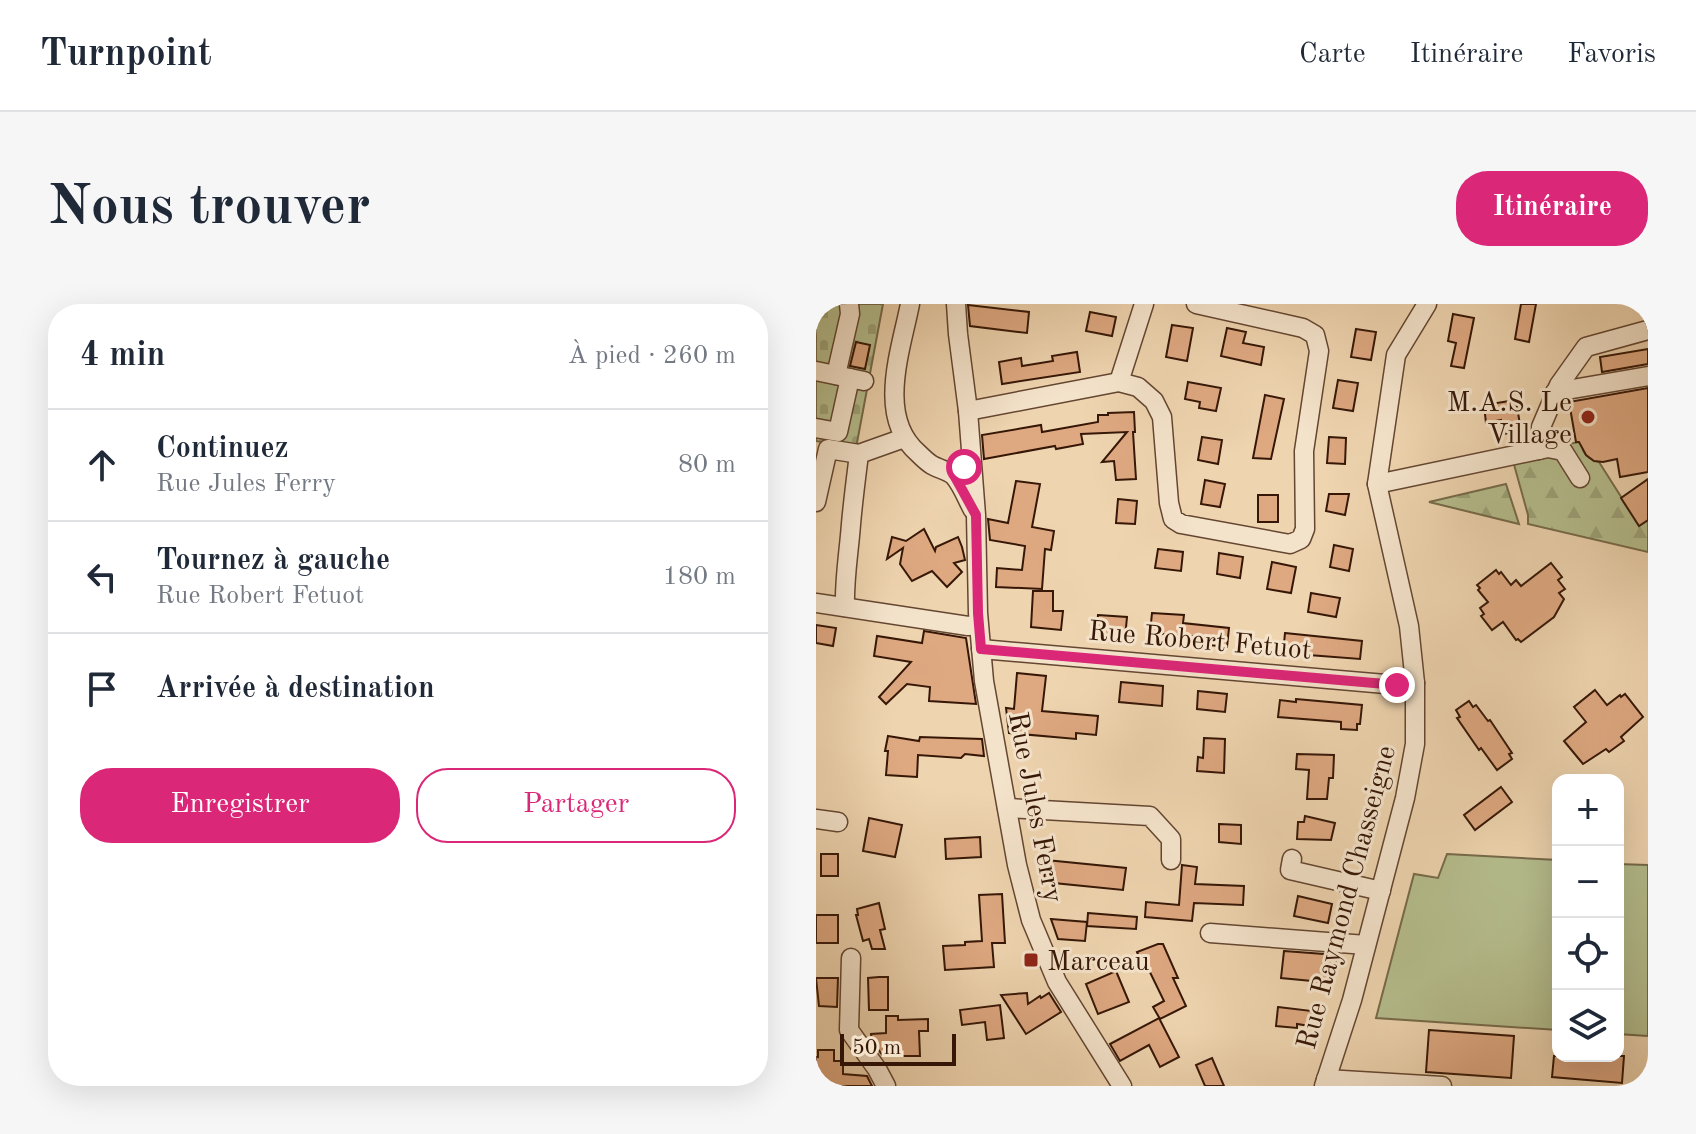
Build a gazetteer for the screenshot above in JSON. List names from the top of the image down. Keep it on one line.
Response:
{"streets":{"street":["Rue Robert Fetuot","Rue Jules Ferry","Rue Raymond Chasseigne"]},"crossings":[["Rue Robert Fetuot","Rue Jules Ferry"],["Rue Robert Fetuot","Rue Raymond Chasseigne"]],"places":{"other":["M.A.S. Le Village"],"transit":["Marceau"]},"scale_bar":"50 m","page":{"header":"Turnpoint","nav":["Carte","Itinéraire","Favoris"],"buttons":["Itinéraire",["Enregistrer","Partager"]],"title":"Nous trouver","heading":["4 min","À pied · 260 m"],"list":[["Continuez","Rue Jules Ferry","80 m"],["Tournez à gauche","Rue Robert Fetuot","180 m"],"Arrivée à destination"],"map_buttons":["+","−"],"scale":"50 m"}}
